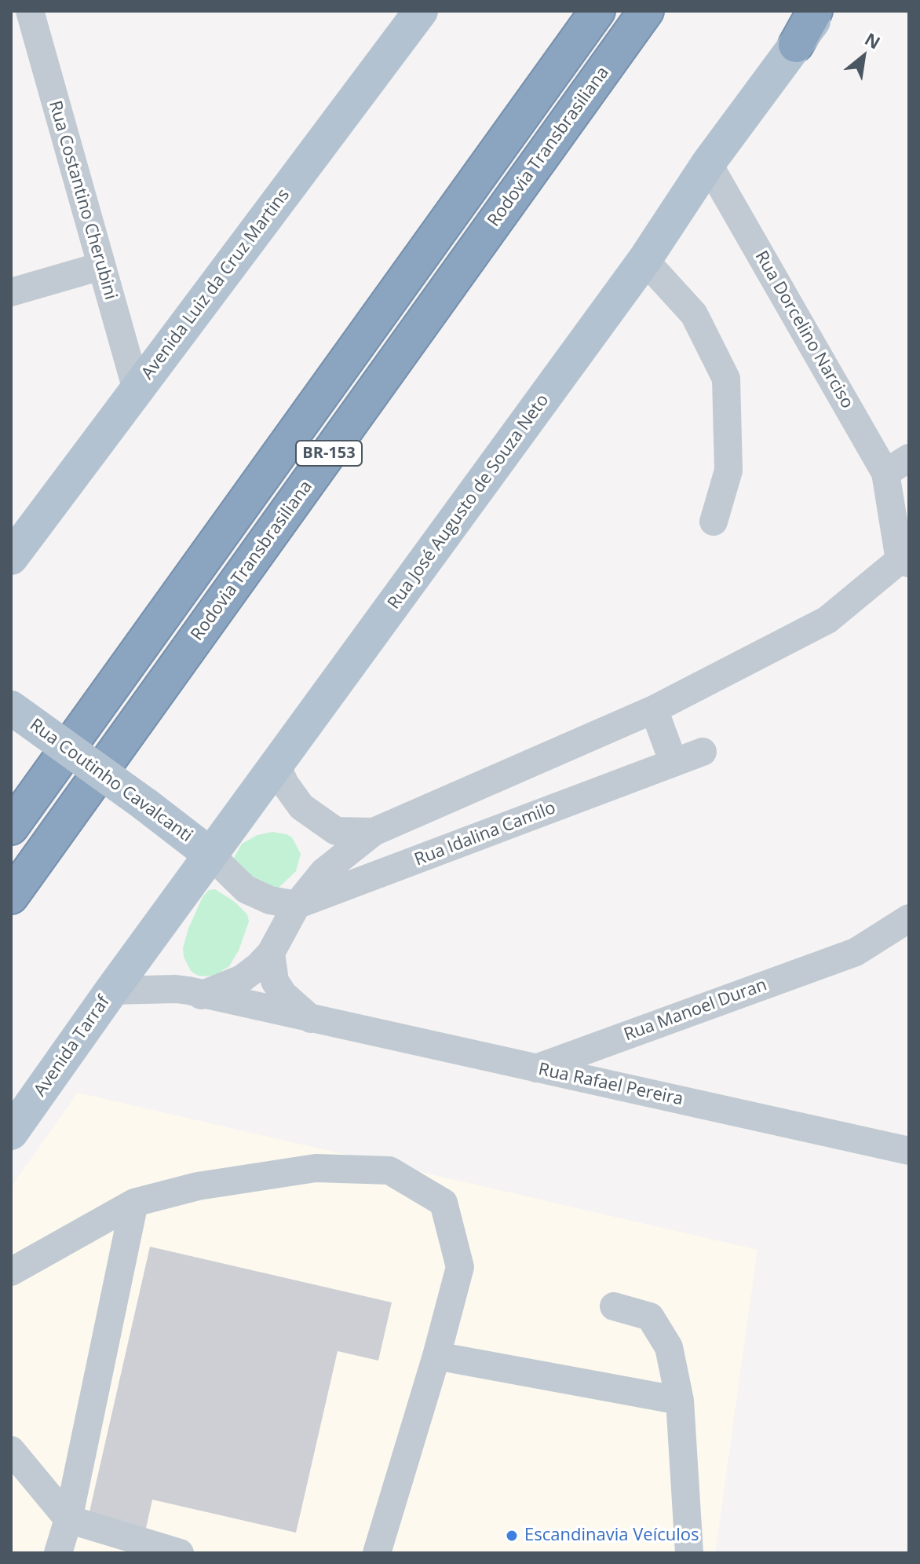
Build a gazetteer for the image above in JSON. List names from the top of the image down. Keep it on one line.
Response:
{"streets":{"highway":["Rodovia Transbrasiliana","BR-153"],"main road":["Avenida Luiz da Cruz Martins","Rua José Augusto de Souza Neto","Rua Coutinho Cavalcanti","Avenida Tarraf"],"street":["Rua Costantino Cherubini","Rua Dorcelino Narciso","Rua Idalina Camilo","Rua Manoel Duran","Rua Rafael Pereira"]},"crossings":[["Rua Costantino Cherubini","Avenida Luiz da Cruz Martins"],["Rua Dorcelino Narciso","Rua José Augusto de Souza Neto"],["Rua José Augusto de Souza Neto","Rua Coutinho Cavalcanti"],["Rua José Augusto de Souza Neto","Avenida Tarraf"],["Rua José Augusto de Souza Neto","Rua Rafael Pereira"],["Rua Manoel Duran","Rua Rafael Pereira"],["Avenida Tarraf","Rua Rafael Pereira"]],"places":["Escandinavia Veículos"],"north":"top right"}
